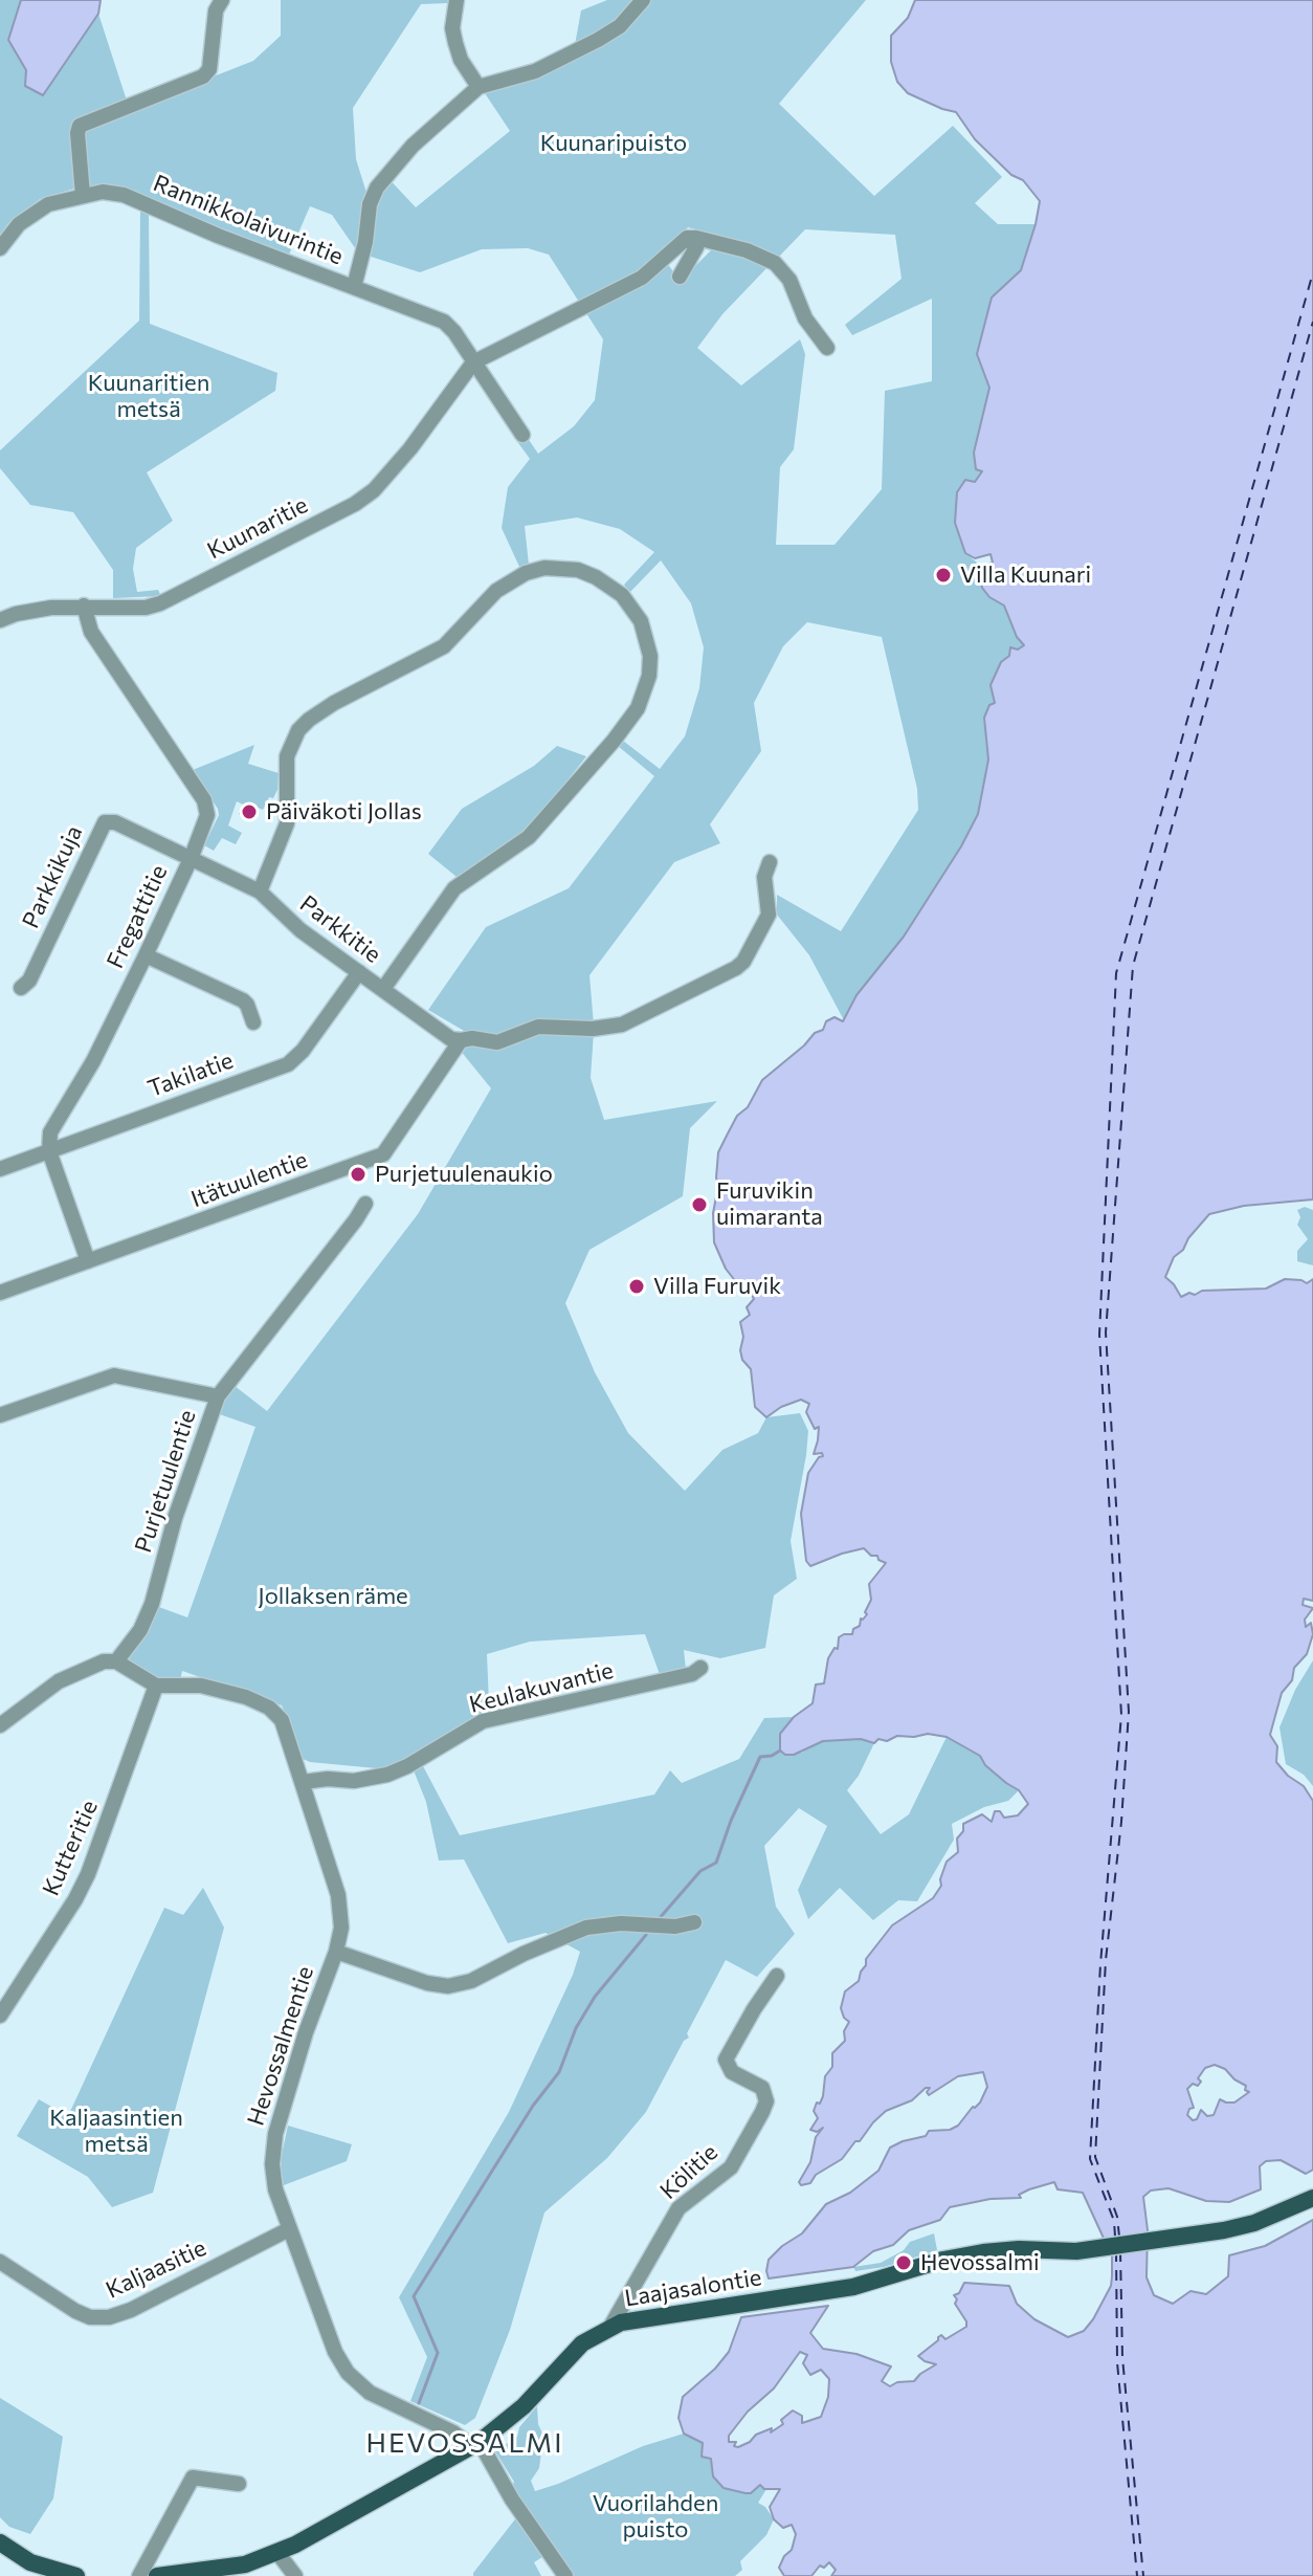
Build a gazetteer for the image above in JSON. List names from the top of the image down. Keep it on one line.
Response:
{"streets":{"main road":["Laajasalontie"],"street":["Rannikkolaivurintie","Kuunaritie","Parkkikuja","Fregattitie","Parkkitie","Takilatie","Itätuulentie","Purjetuulentie","Keulakuvantie","Kutteritie","Hevossalmentie","Kölitie","Kaljaasitie"]},"crossings":[["Rannikkolaivurintie","Kuunaritie"],["Kuunaritie","Fregattitie"],["Parkkikuja","Fregattitie"],["Parkkikuja","Parkkitie"],["Fregattitie","Parkkitie"],["Fregattitie","Takilatie"],["Parkkitie","Takilatie"],["Parkkitie","Itätuulentie"],["Keulakuvantie","Hevossalmentie"],["Kutteritie","Hevossalmentie"],["Hevossalmentie","Kaljaasitie"],["Hevossalmentie","Laajasalontie"],["Kölitie","Laajasalontie"]],"districts":["HEVOSSALMI"],"parks":["Kuunaripuisto","Kuunaritien metsä","Jollaksen räme","Kaljaasintien metsä","Vuorilahden puisto"],"places":["Villa Kuunari","Päiväkoti Jollas","Purjetuulenaukio","Furuvikin uimaranta","Villa Furuvik","Hevossalmi"]}
